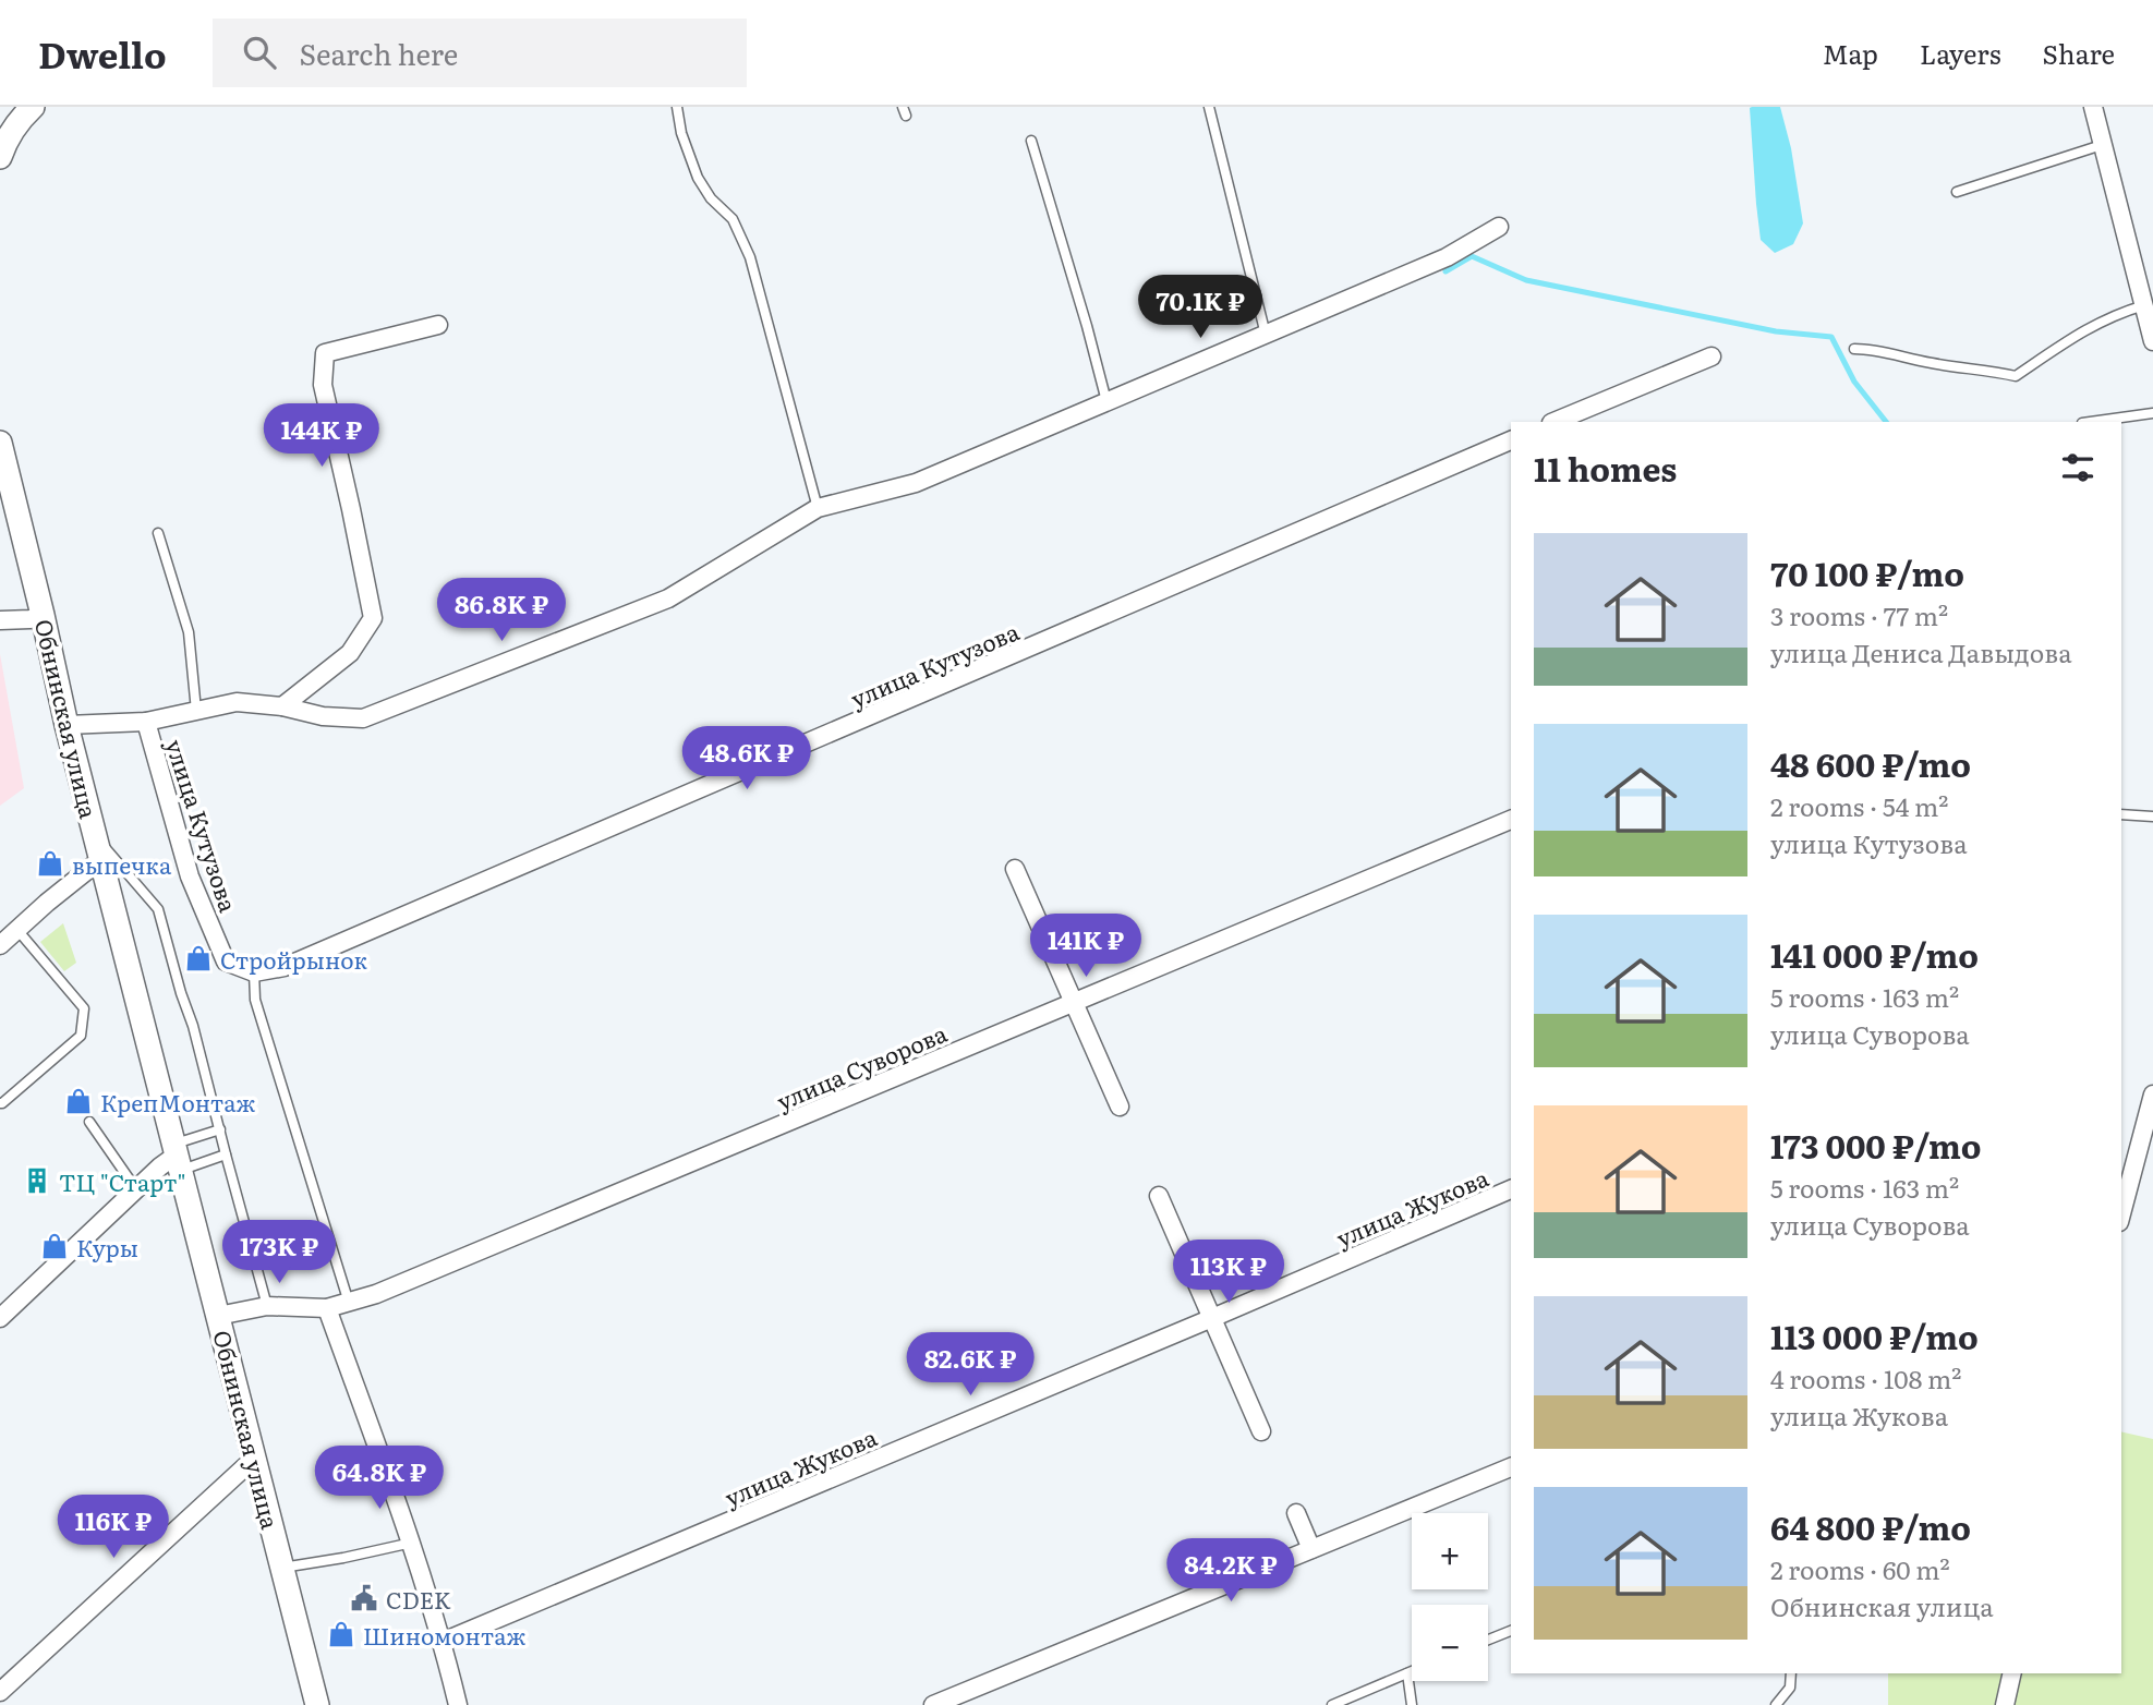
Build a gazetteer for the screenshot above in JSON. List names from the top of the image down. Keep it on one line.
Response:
{"streets":{"street":["улица Кутузова","Обнинская улица","улица Суворова","улица Жукова"]},"crossings":[["Обнинская улица","улица Суворова"]],"places":{"shop":["выпечка","Стройрынок","КрепМонтаж","Куры","Шиномонтаж"],"building":["ТЦ \"Старт\""],"public building":["CDEK"]},"page":{"header":"Dwello","search":"Search here","nav":["Map","Layers","Share"],"price":["70.1K ₽","144K ₽","86.8K ₽","48.6K ₽","141K ₽","173K ₽","113K ₽","82.6K ₽","64.8K ₽","116K ₽","84.2K ₽"],"heading":"11 homes","list":[{"name":"70 100 ₽/mo","note":"3 rooms · 77 m² · улица Дениса Давыдова"},{"name":"48 600 ₽/mo","note":"2 rooms · 54 m² · улица Кутузова"},{"name":"141 000 ₽/mo","note":"5 rooms · 163 m² · улица Суворова"},{"name":"173 000 ₽/mo","note":"5 rooms · 163 m² · улица Суворова"},{"name":"113 000 ₽/mo","note":"4 rooms · 108 m² · улица Жукова"},{"name":"64 800 ₽/mo","note":"2 rooms · 60 m² · Обнинская улица"}],"map_buttons":["+","−"]}}
